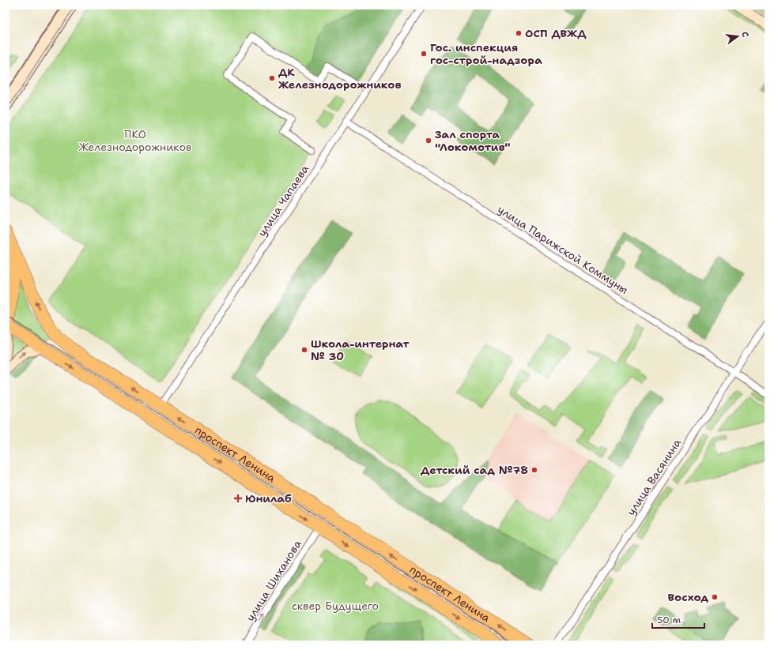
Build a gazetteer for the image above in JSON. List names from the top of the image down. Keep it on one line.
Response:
{"streets":{"highway":["проспект Ленина"],"street":["улица Чапаева","улица Парижской Коммуны","улица Васянина","улица Шиханова"]},"crossings":[["улица Чапаева","улица Парижской Коммуны"],["улица Чапаева","проспект Ленина"],["улица Парижской Коммуны","улица Васянина"],["проспект Ленина","улица Шиханова"]],"one_way":["улица Шиханова"],"parks":["ПКО Железнодорожников","сквер Будущего"],"places":{"other":["ОСП ДВЖД","Гос. инспекция гос-строй-надзора","ДК Железнодорожников","Зал спорта \"Локомотив\"","Школа-интернат № 30","Детский сад №78","Восход"],"health":["Юнилаб"]},"scale_bar":"50 m","north":"right"}
